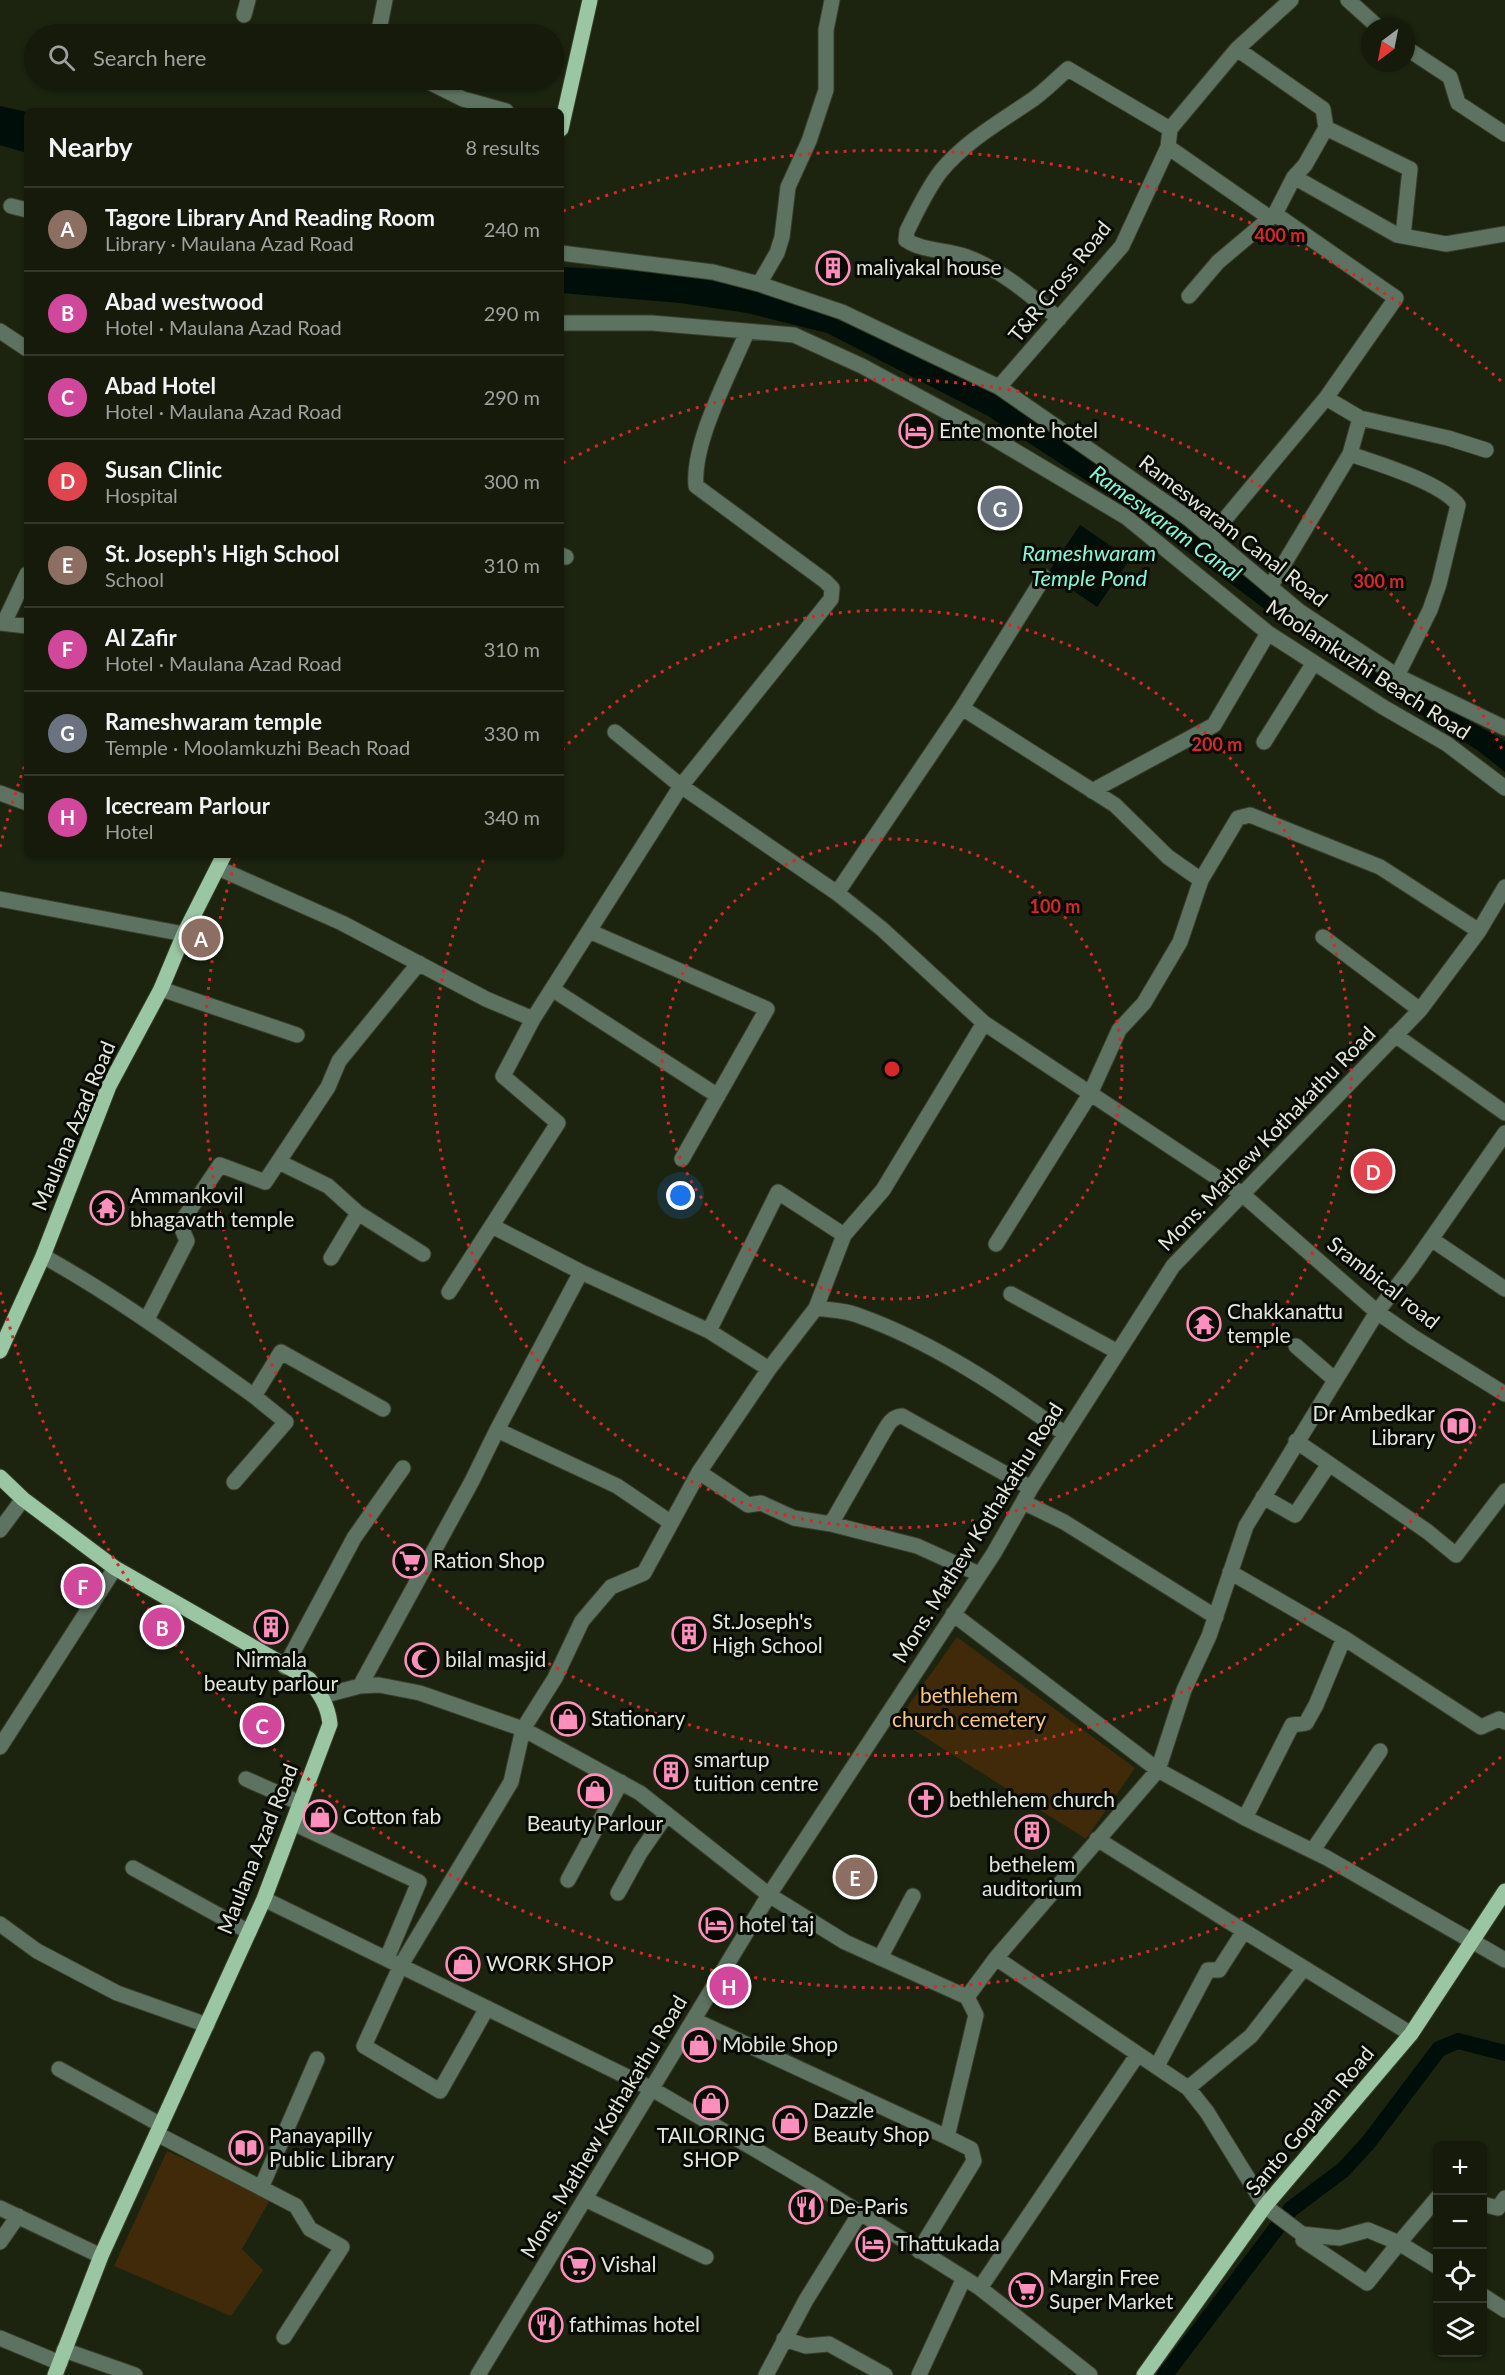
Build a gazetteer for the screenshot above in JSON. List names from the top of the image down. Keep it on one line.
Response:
{"streets":{"main road":["Maulana Azad Road","Santo Gopalan Road"],"street":["T&R Cross Road","Rameswaram Canal Road","Moolamkuzhi Beach Road","Mons. Mathew Kothakathu Road","Srambical road"]},"crossings":[["T&R Cross Road","Rameswaram Canal Road"],["Mons. Mathew Kothakathu Road","Srambical road"]],"water":["Rameswaram Canal","Rameshwaram Temple Pond"],"parks":["bethlehem church cemetery"],"places":{"building":["maliyakal house","Nirmala beauty parlour","St.Joseph's High School","smartup tuition centre","bethelem auditorium"],"hotel":["Ente monte hotel","hotel taj","Thattukada"],"temple":["Ammankovil bhagavath temple","Chakkanattu temple"],"library":["Dr Ambedkar Library","Panayapilly Public Library"],"supermarket":["Ration Shop","Vishal","Margin Free Super Market"],"mosque":["bilal masjid"],"shop":["Stationary","Beauty Parlour","Cotton fab","WORK SHOP","Mobile Shop","TAILORING SHOP","Dazzle Beauty Shop"],"church":["bethlehem church"],"restaurant":["De-Paris","fathimas hotel"]},"north":"bottom left","page":{"search":"Search here","heading":["Nearby","8 results"],"list":[{"mark":"A","name":"Tagore Library And Reading Room","note":"Library · Maulana Azad Road","value":"240 m"},{"mark":"B","name":"Abad westwood","note":"Hotel · Maulana Azad Road","value":"290 m"},{"mark":"C","name":"Abad Hotel","note":"Hotel · Maulana Azad Road","value":"290 m"},{"mark":"D","name":"Susan Clinic","note":"Hospital","value":"300 m"},{"mark":"E","name":"St. Joseph's High School","note":"School","value":"310 m"},{"mark":"F","name":"Al Zafir","note":"Hotel · Maulana Azad Road","value":"310 m"},{"mark":"G","name":"Rameshwaram temple","note":"Temple · Moolamkuzhi Beach Road","value":"330 m"},{"mark":"H","name":"Icecream Parlour","note":"Hotel","value":"340 m"}],"pins":["G","A","D","F","B","C","E","H"],"map_buttons":["+","−"]},"rings":["400 m","300 m","200 m","100 m"]}
